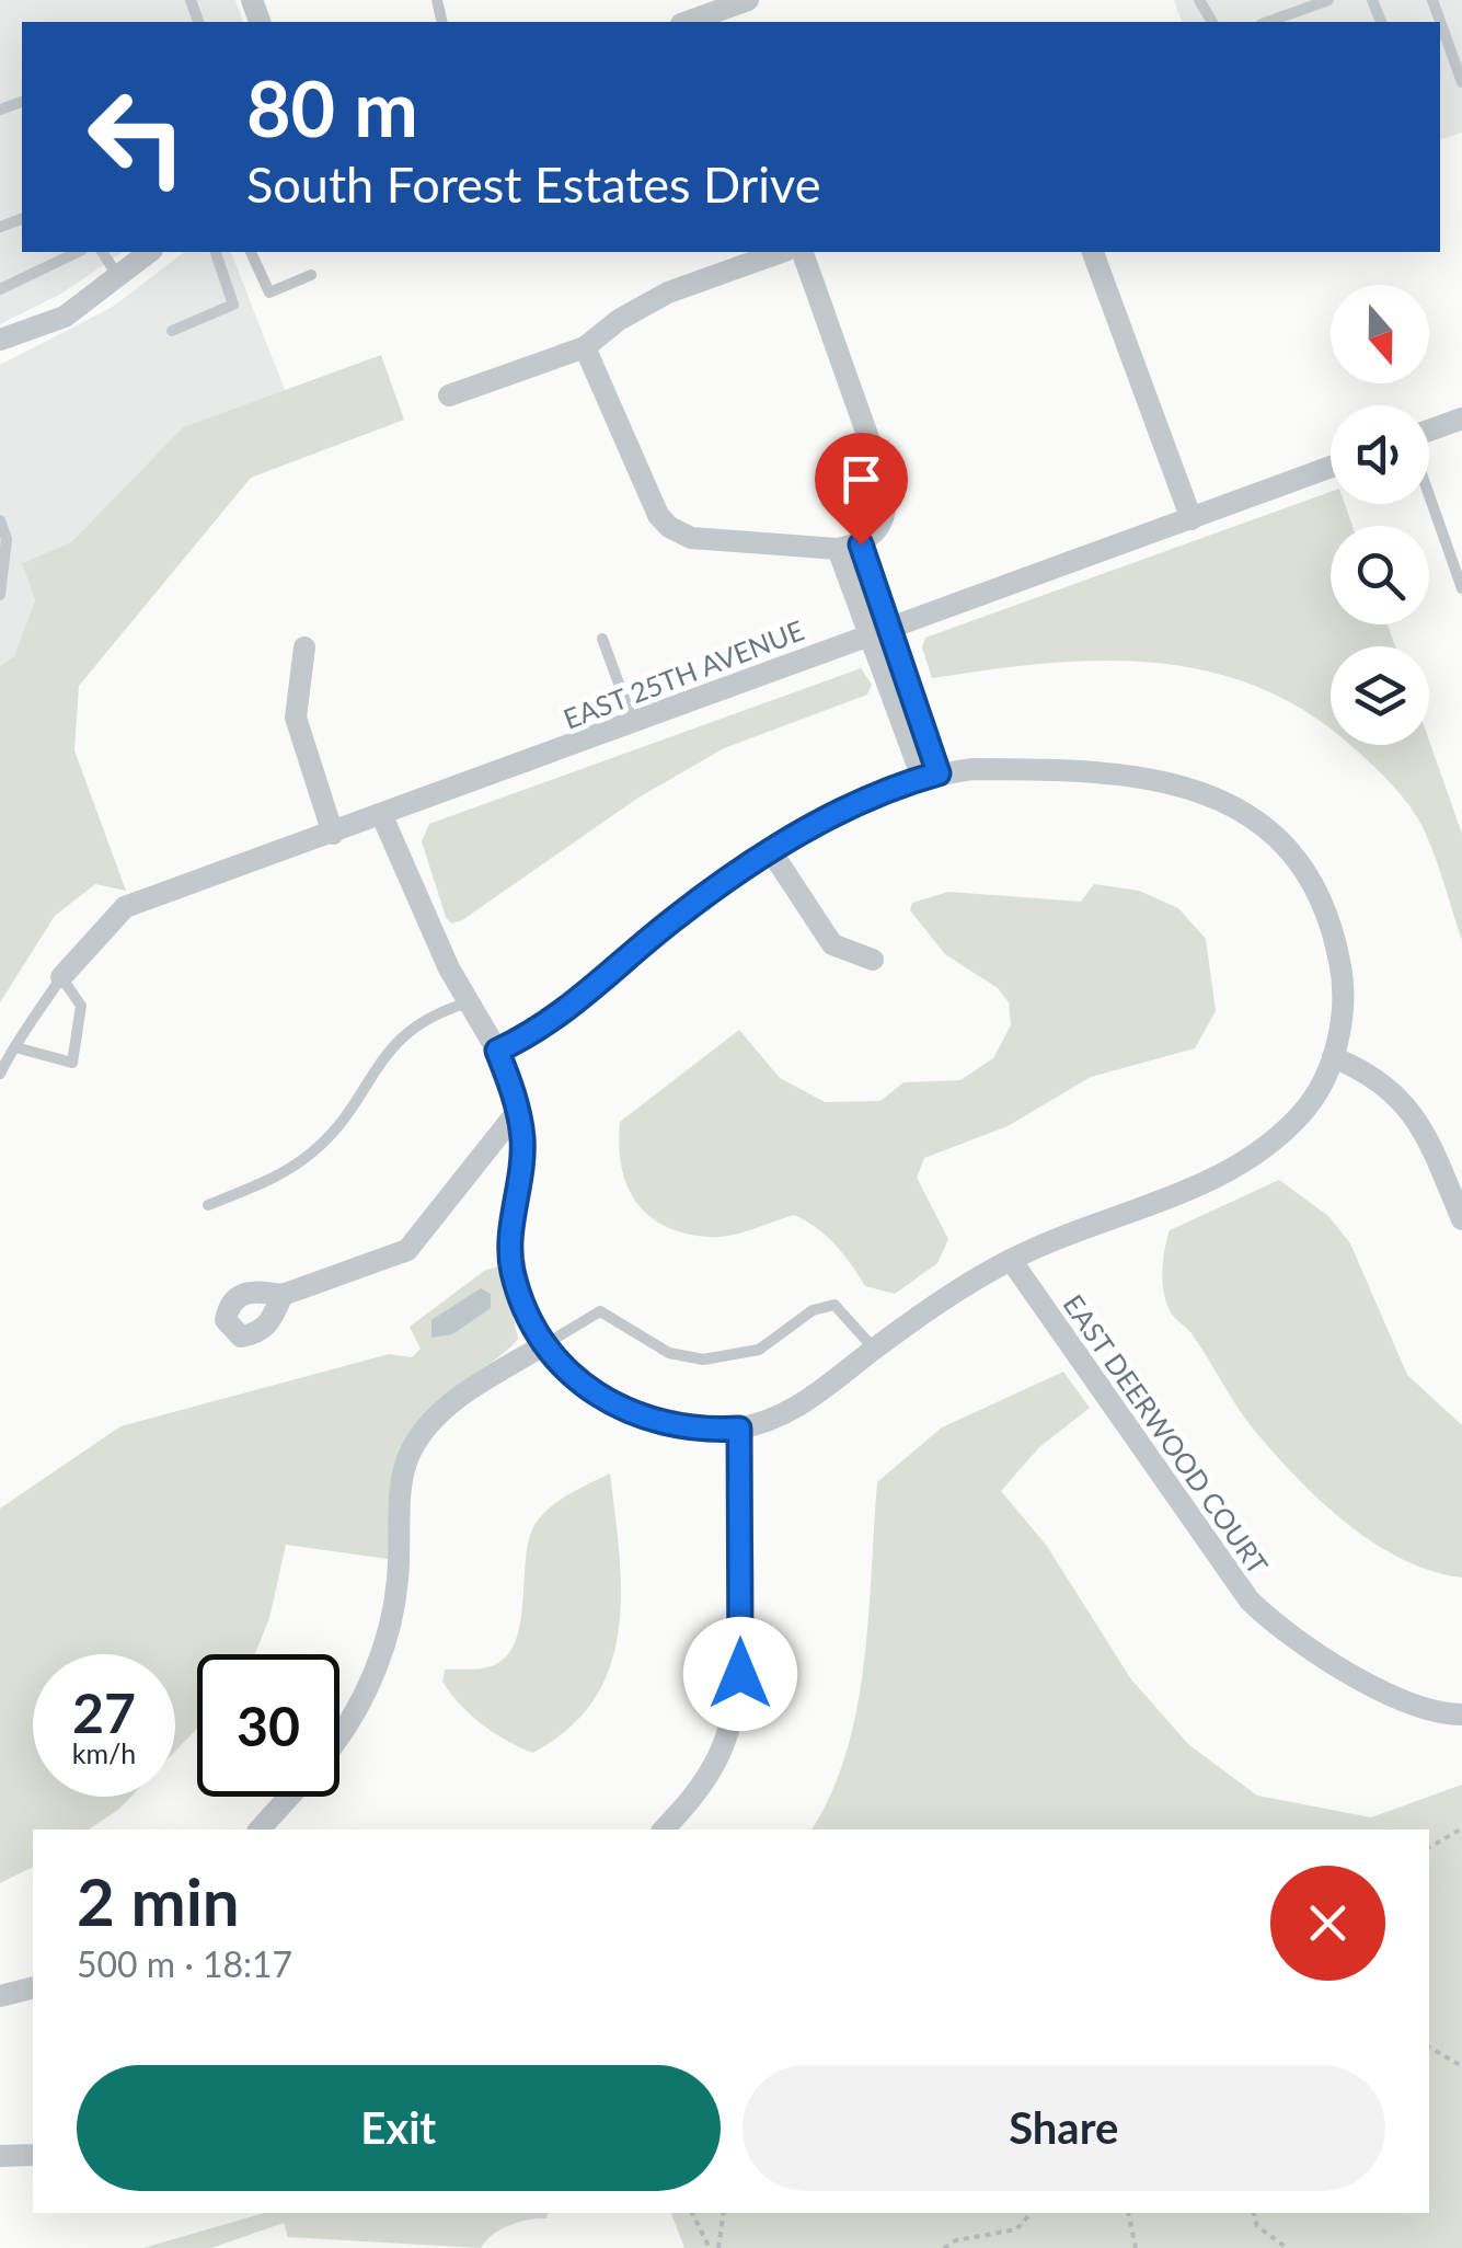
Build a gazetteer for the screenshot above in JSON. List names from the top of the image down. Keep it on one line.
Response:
{"streets":{"street":["EAST 25TH AVENUE","EAST DEERWOOD COURT"]},"north":"bottom","page":{"turn":["80 m","South Forest Estates Drive"],"speed":"27 km/h","limit":"30","heading":["2 min","500 m · 18:17"],"buttons":["Exit","Share"]}}
